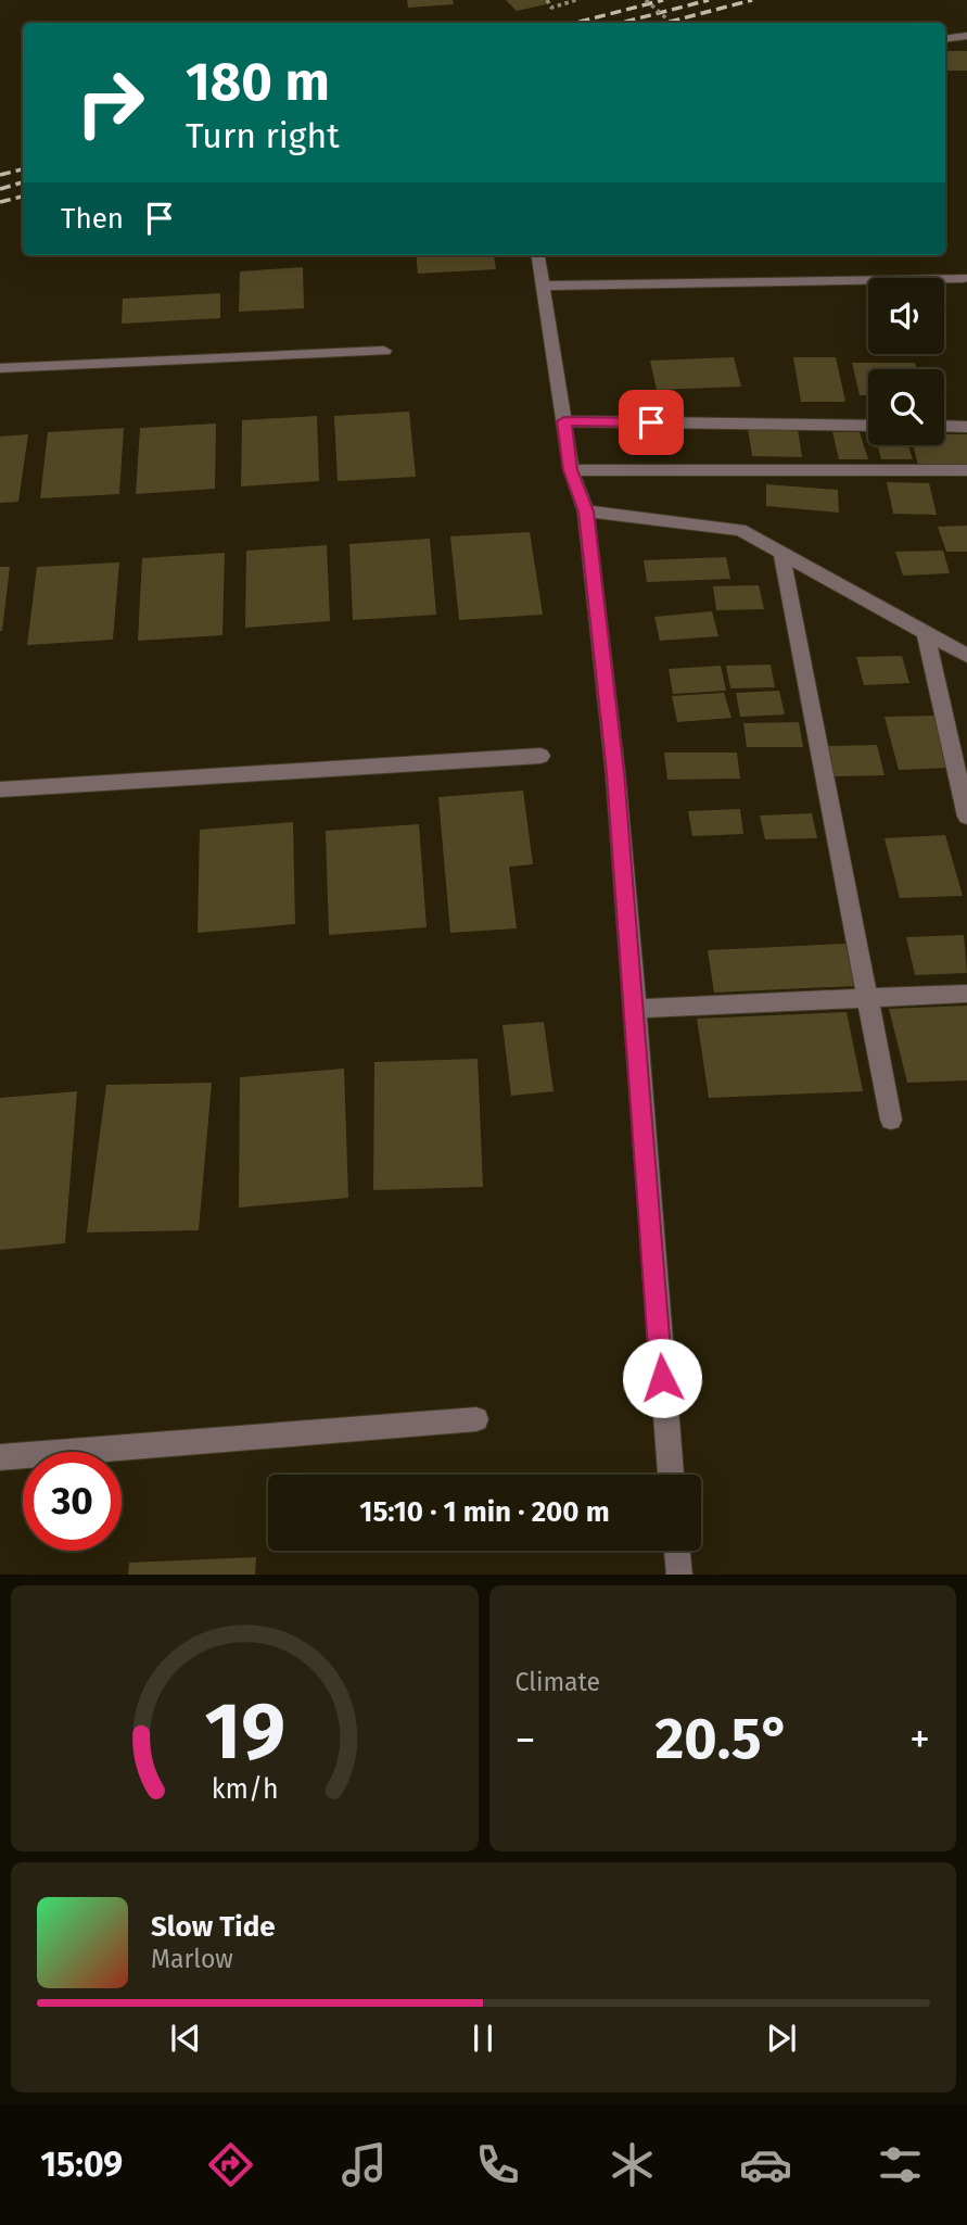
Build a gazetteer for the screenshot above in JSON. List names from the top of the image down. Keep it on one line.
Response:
{"page":{"turn":["180 m","Turn right"],"then":"Then","limit":"30","trip":"15:10 · 1 min · 200 m","tile":"Climate","heat":["−","20.5°","+"],"song":["Slow Tide","Marlow"],"tabs":"15:09","gauge":["19","km/h"]}}
